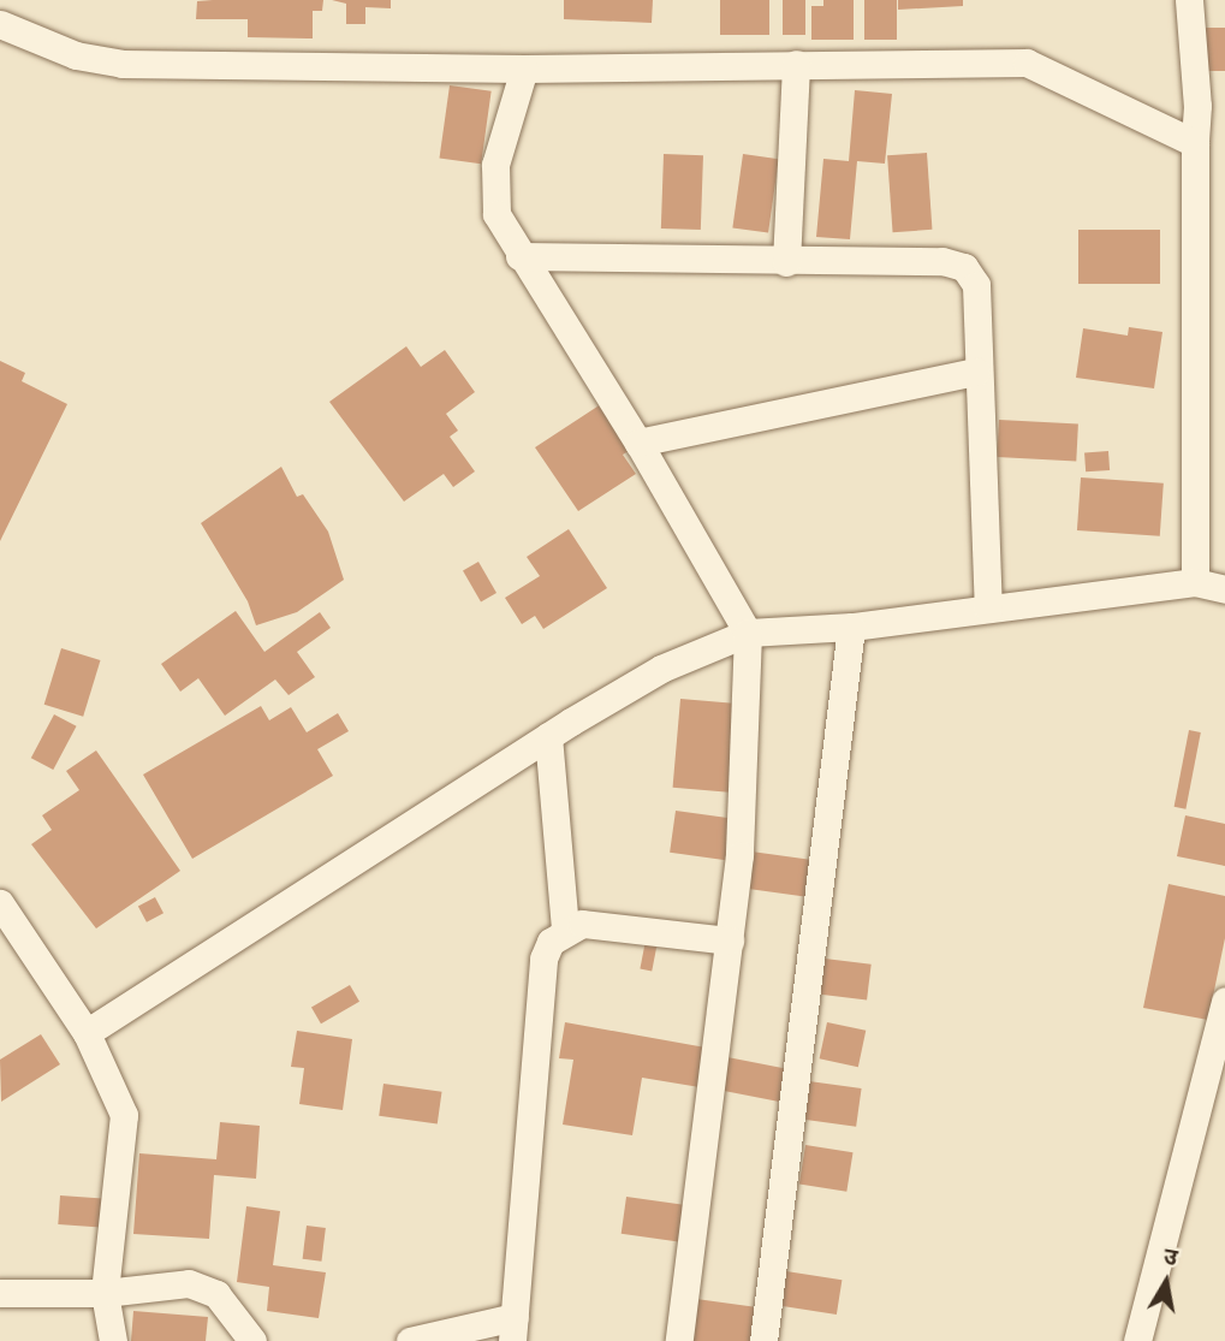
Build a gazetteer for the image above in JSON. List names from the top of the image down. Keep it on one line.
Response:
{"north":"top"}
